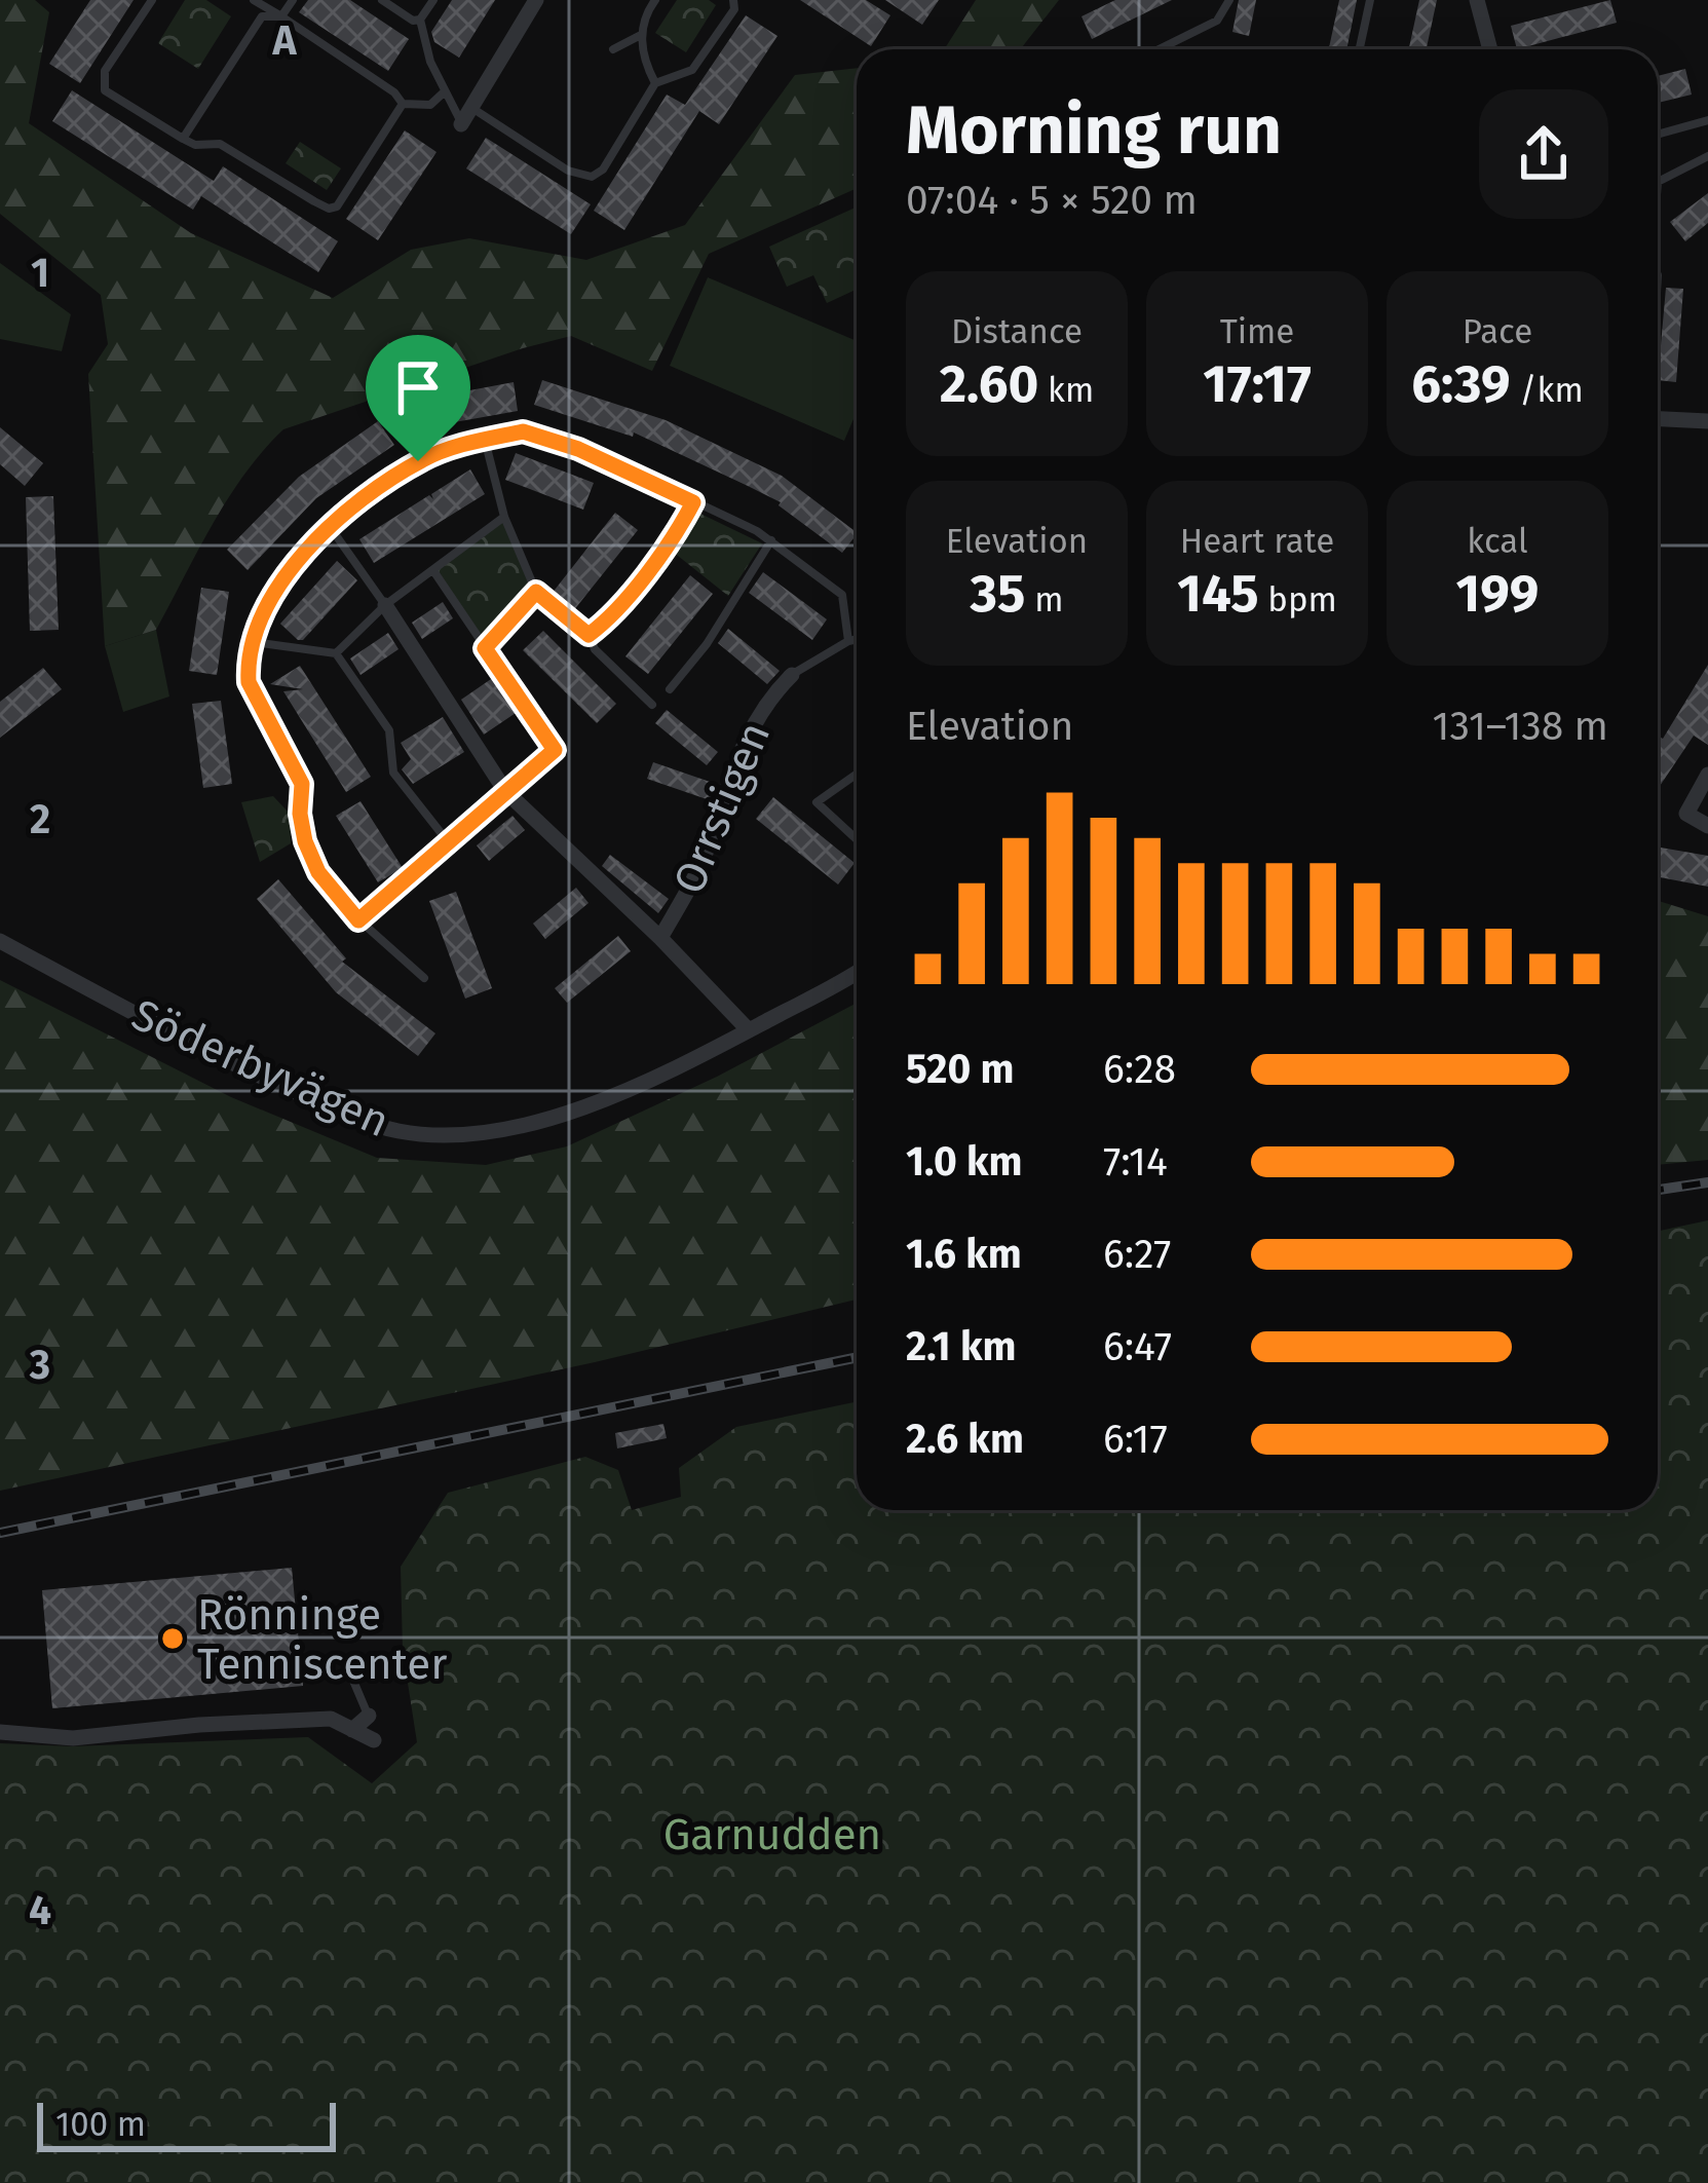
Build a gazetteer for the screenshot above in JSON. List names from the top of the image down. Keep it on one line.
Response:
{"streets":{"street":["Orrstigen","Söderbyvägen"]},"crossings":[["Orrstigen","Söderbyvägen"]],"parks":["Garnudden"],"places":["Rönninge Tenniscenter"],"scale_bar":"100 m","page":{"heading":["Morning run","07:04 · 5 × 520 m"],"stats":[["Distance","2.60 km"],["Time","17:17"],["Pace","6:39 /km"],["Elevation","35 m"],["Heart rate","145 bpm"],["kcal","199"]],"chart":["Elevation","131–138 m"],"list":[{"name":"520 m","note":"6:28"},{"name":"1.0 km","note":"7:14"},{"name":"1.6 km","note":"6:27"},{"name":"2.1 km","note":"6:47"},{"name":"2.6 km","note":"6:17"}],"scale":"100 m"},"grid":{"columns":["A"],"rows":["1","2","3","4"]}}
